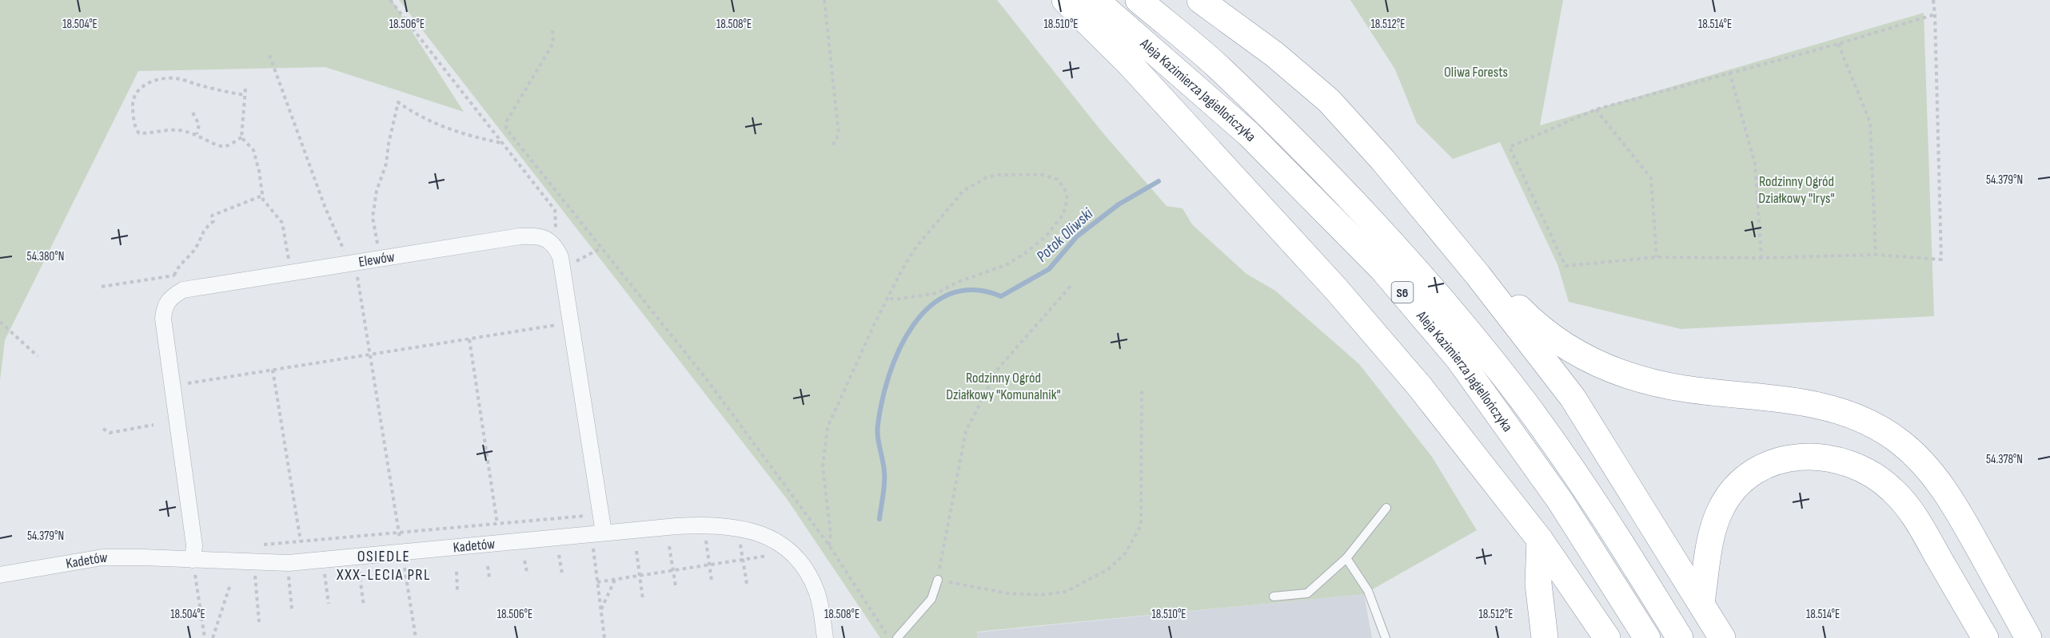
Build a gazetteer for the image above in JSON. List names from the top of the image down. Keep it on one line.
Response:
{"streets":{"highway":["Aleja Kazimierza Jagiellończyka","S6"],"street":["Elewów","Kadetów"]},"districts":["OSIEDLE XXX-LECIA PRL"],"water":["Potok Oliwski"],"parks":["Oliwa Forests","Rodzinny Ogród Działkowy \"Irys\"","Rodzinny Ogród Działkowy \"Komunalnik\""],"coordinates":["18.504°E","18.506°E","18.508°E","18.510°E","18.512°E","18.514°E","54.379°N","54.380°N","54.378°N"]}
